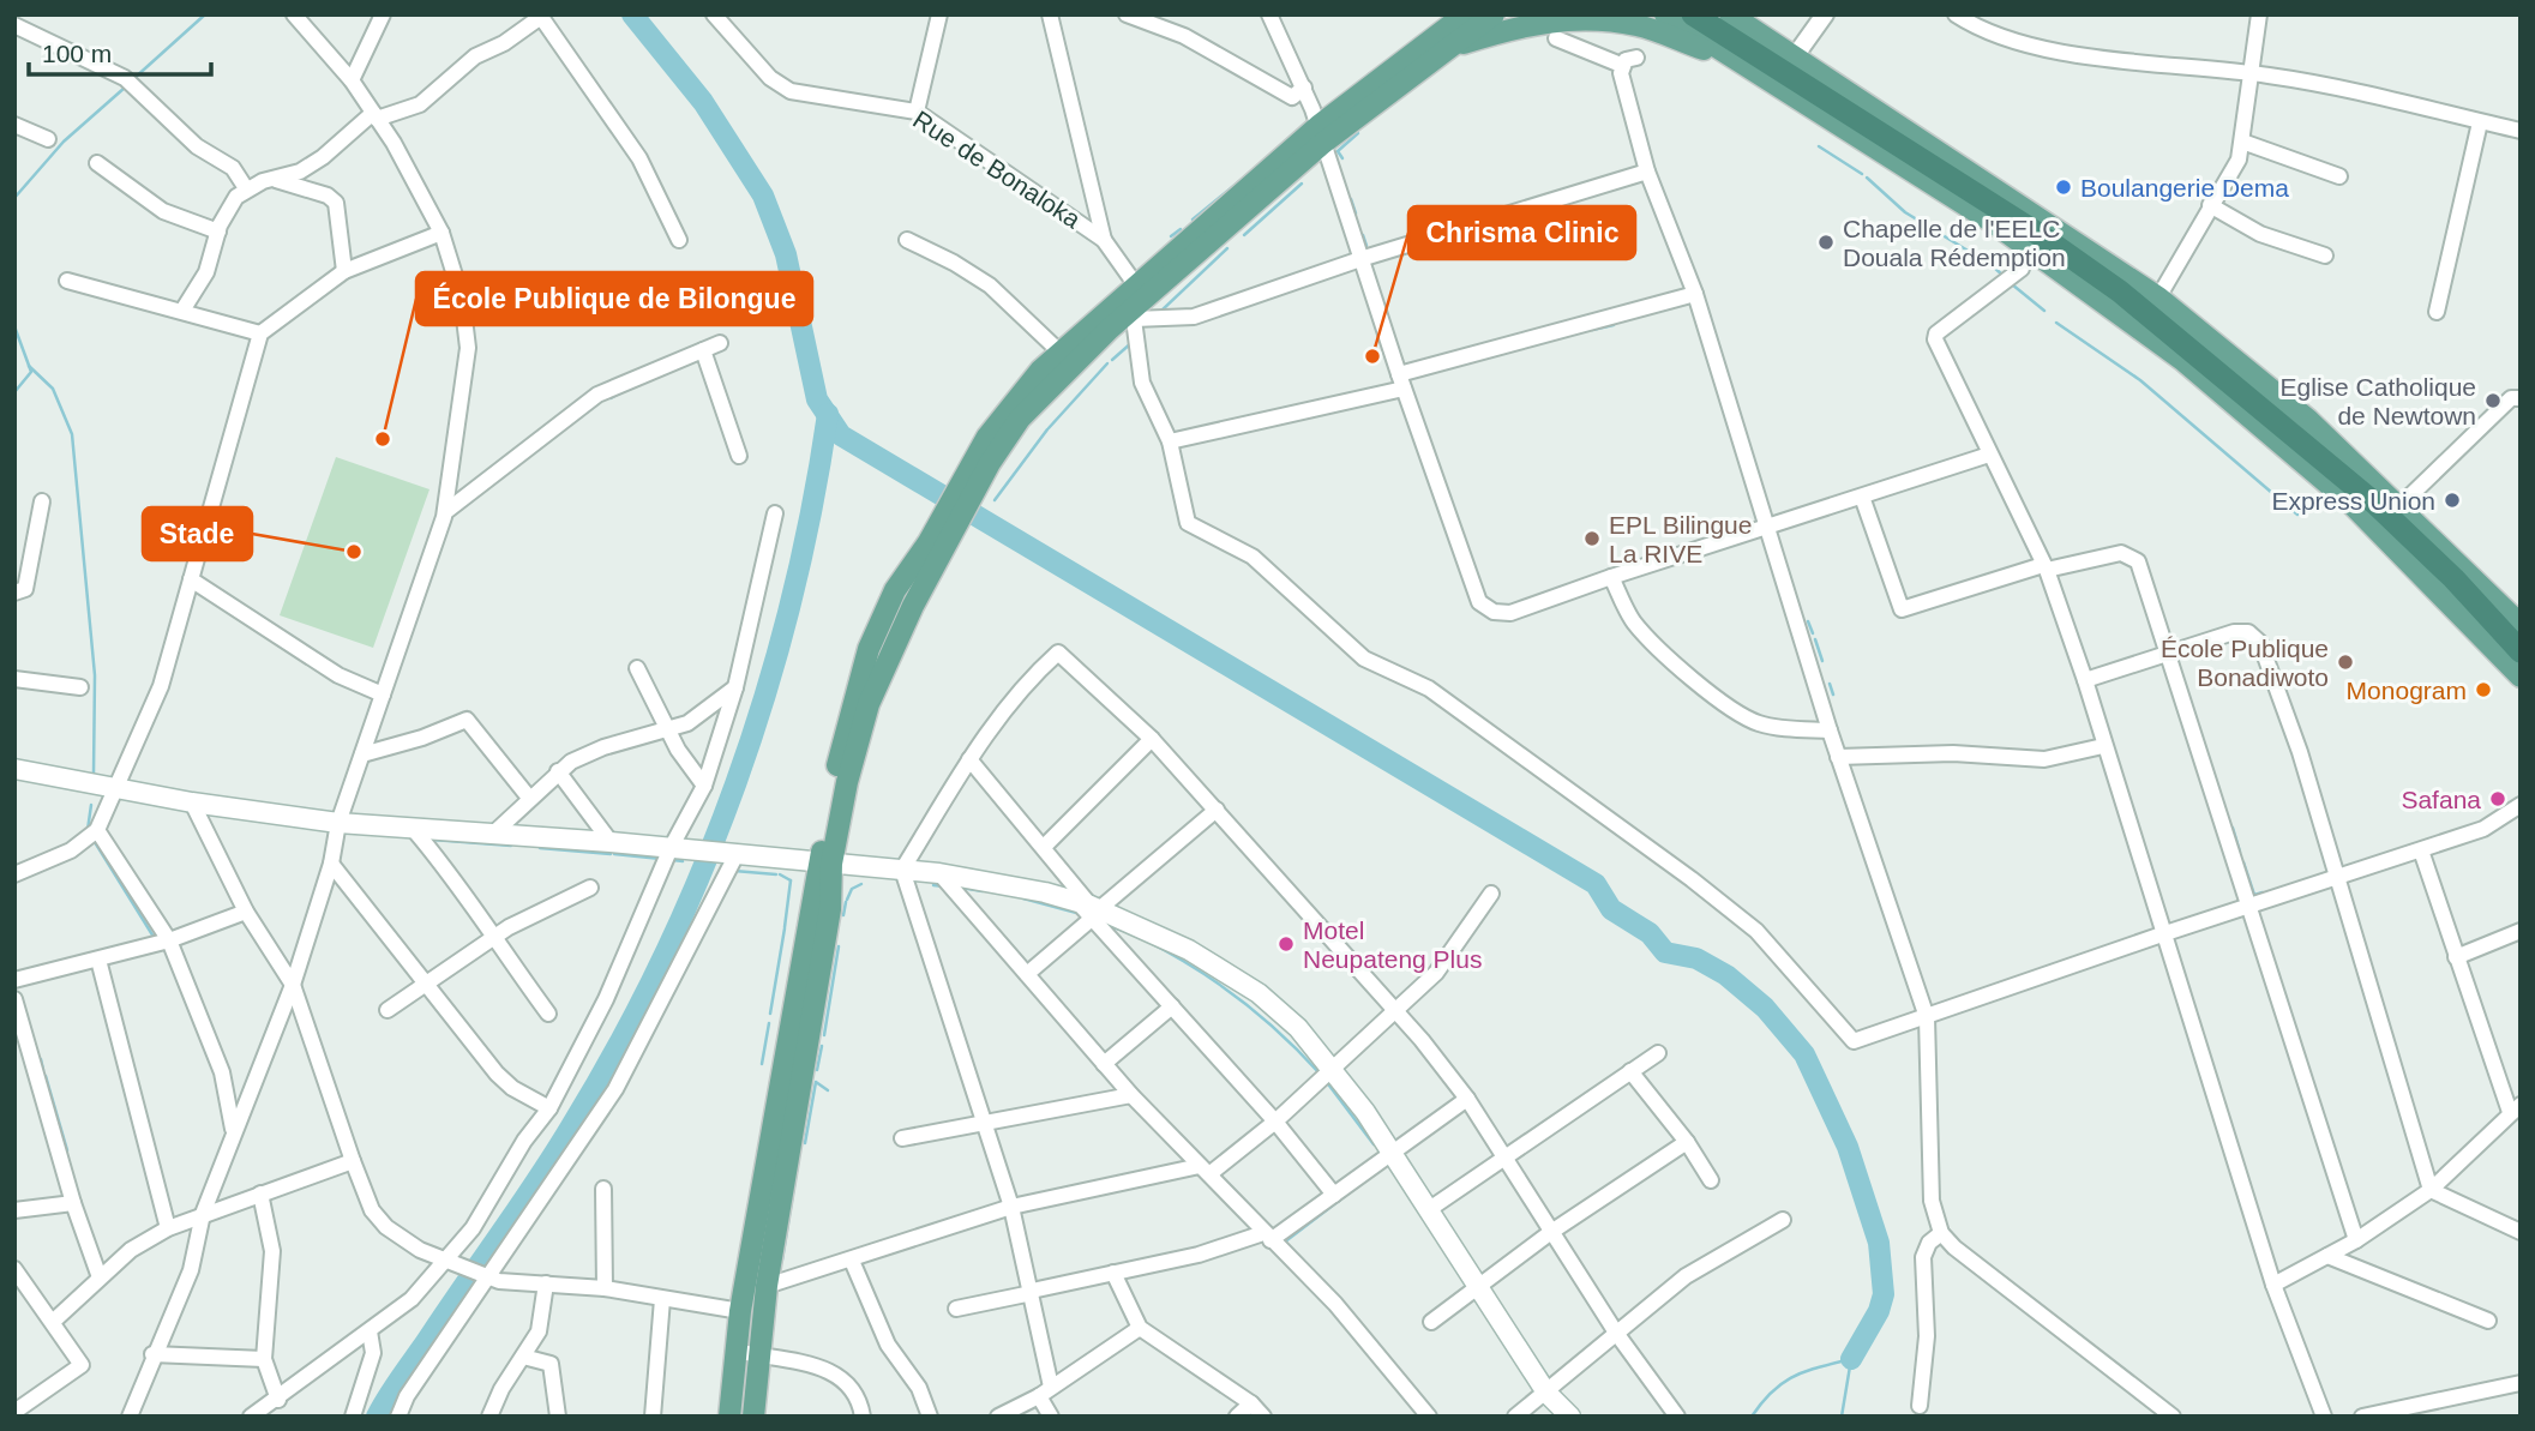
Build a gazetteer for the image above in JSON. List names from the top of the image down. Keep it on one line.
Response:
{"streets":{"street":["Rue de Bonaloka"]},"places":["Boulangerie Dema","Chapelle de l'EELC Douala Rédemption","Chrisma Clinic","Eglise Catholique de Newtown","École Publique de Bilongue","Express Union","EPL Bilingue La RIVE","Stade","École Publique Bonadiwoto","Monogram","Safana","Motel Neupateng Plus"],"scale_bar":"100 m"}
